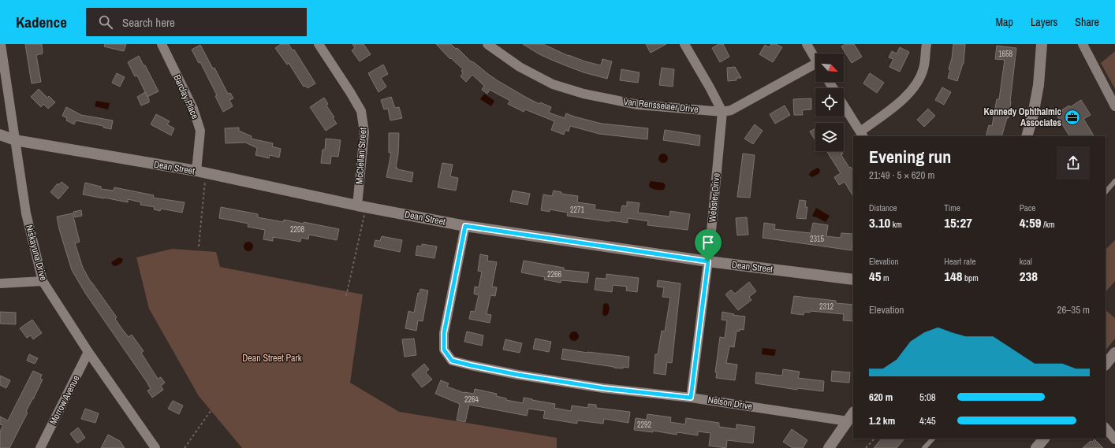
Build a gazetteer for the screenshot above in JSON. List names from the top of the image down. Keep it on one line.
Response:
{"streets":{"street":["Barclay Place","Van Rensselaer Drive","McClellan Street","Dean Street","Webster Drive","Niskayuna Drive","Morrow Avenue","Nelson Drive"]},"crossings":[["Barclay Place","Dean Street"],["Van Rensselaer Drive","Webster Drive"],["McClellan Street","Dean Street"],["Dean Street","Webster Drive"],["Dean Street","Niskayuna Drive"],["Dean Street","Nelson Drive"],["Webster Drive","Nelson Drive"],["Niskayuna Drive","Morrow Avenue"]],"parks":["Dean Street Park"],"places":{"office":["Kennedy Ophthalmic Associates"]},"house_numbers":["1658","2271","2208","2315","2266","2312","2264","2292"],"north":"bottom right","page":{"header":"Kadence","search":"Search here","nav":["Map","Layers","Share"],"heading":["Evening run","21:49 · 5 × 620 m"],"stats":[["Distance","3.10 km"],["Time","15:27"],["Pace","4:59 /km"],["Elevation","45 m"],["Heart rate","148 bpm"],["kcal","238"]],"chart":["Elevation","26–35 m"],"list":[{"name":"620 m","note":"5:08"},{"name":"1.2 km","note":"4:45"}]}}
